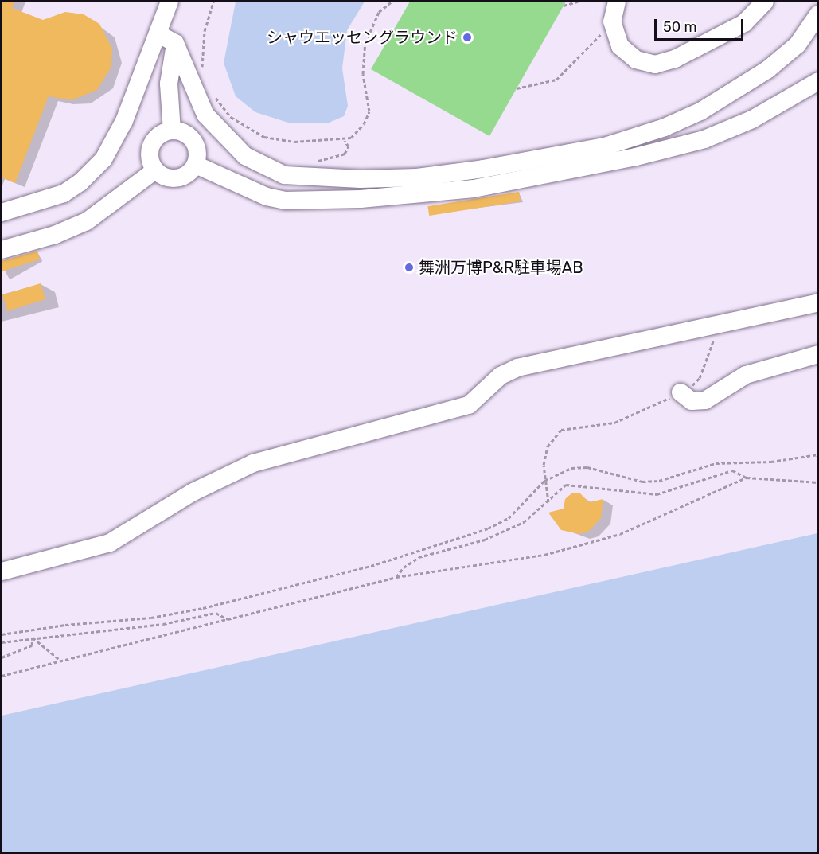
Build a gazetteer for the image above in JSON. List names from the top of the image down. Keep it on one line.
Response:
{"places":["シャウエッセングラウンド","舞洲万博P&R駐車場AB"],"scale_bar":"50 m"}
